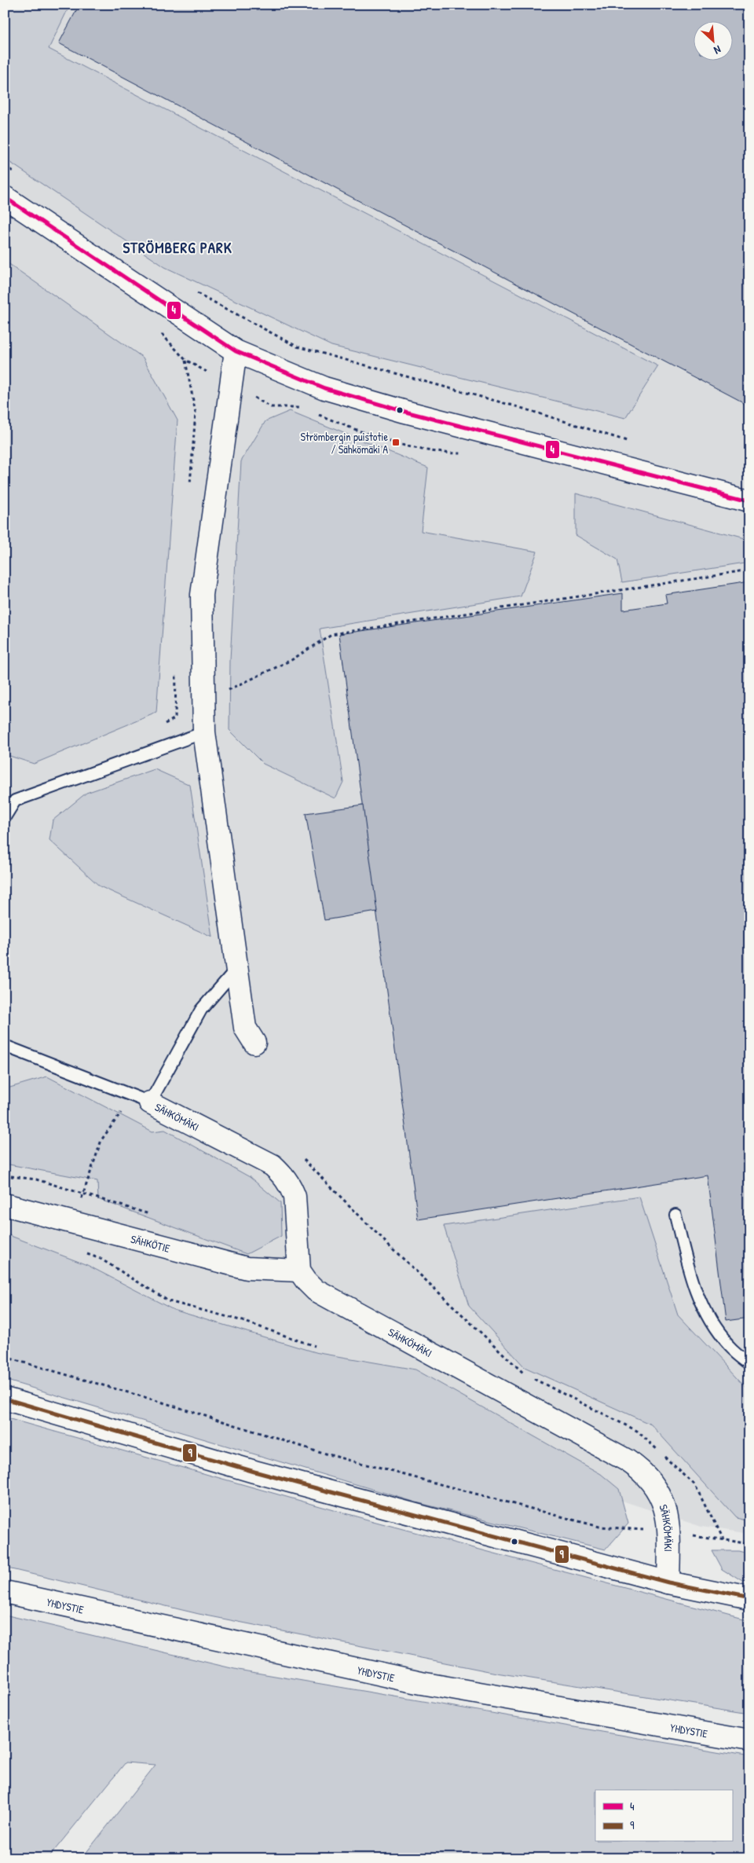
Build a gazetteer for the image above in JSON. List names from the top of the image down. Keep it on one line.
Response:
{"streets":{"main road":["SÄHKÖMÄKI","SÄHKÖTIE","YHDYSTIE"]},"crossings":[["SÄHKÖMÄKI","SÄHKÖTIE"]],"districts":["STRÖMBERG PARK"],"places":{"transit":["Strömbergin puistotie / Sähkömäki A"]},"lines":["transit line 4","transit line 9"],"legend":["4","9"],"north":"bottom right"}
